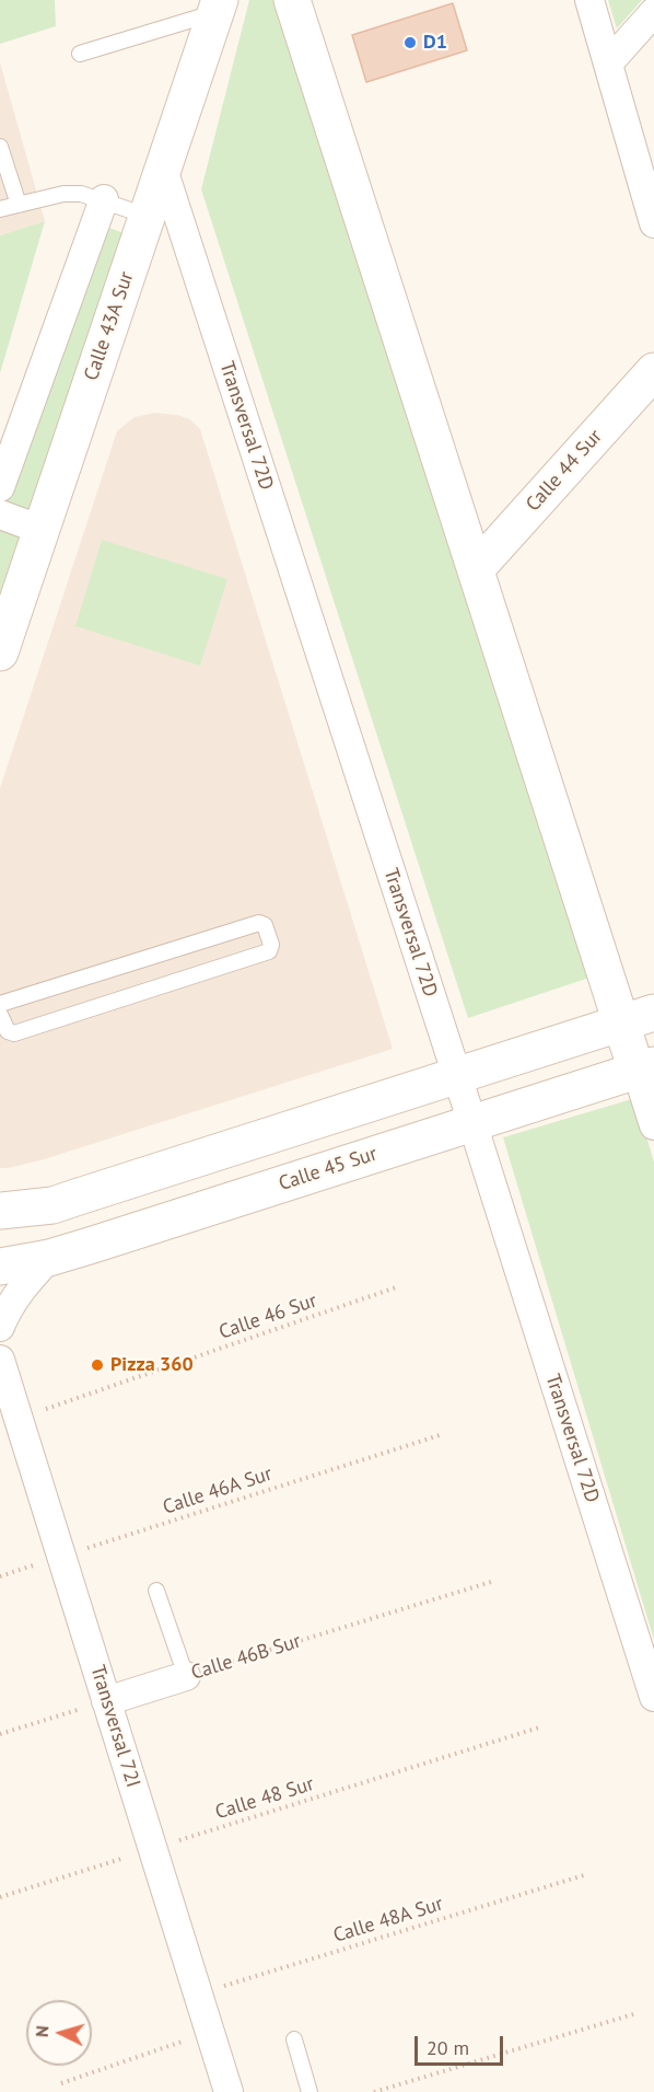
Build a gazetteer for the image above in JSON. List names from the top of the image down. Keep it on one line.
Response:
{"streets":{"street":["Calle 43A Sur","Transversal 72D","Calle 44 Sur","Calle 45 Sur","Calle 46B Sur","Transversal 72I"],"path":["Calle 46 Sur","Calle 46A Sur","Calle 48 Sur","Calle 48A Sur"]},"crossings":[["Calle 43A Sur","Transversal 72D"],["Transversal 72D","Calle 45 Sur"],["Calle 46 Sur","Transversal 72I"],["Calle 46A Sur","Transversal 72I"],["Calle 46B Sur","Transversal 72I"],["Transversal 72I","Calle 48 Sur"],["Transversal 72I","Calle 48A Sur"]],"places":["D1","Pizza 360"],"scale_bar":"20 m","north":"left"}
